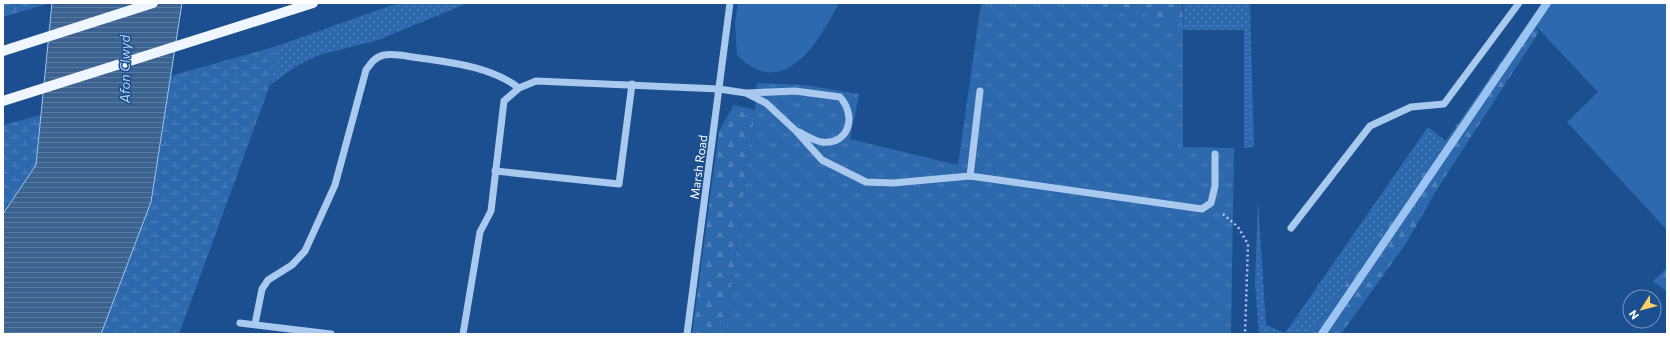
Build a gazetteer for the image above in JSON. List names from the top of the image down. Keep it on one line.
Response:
{"streets":{"street":["Marsh Road"]},"water":["Afon Clwyd"],"north":"bottom left"}
